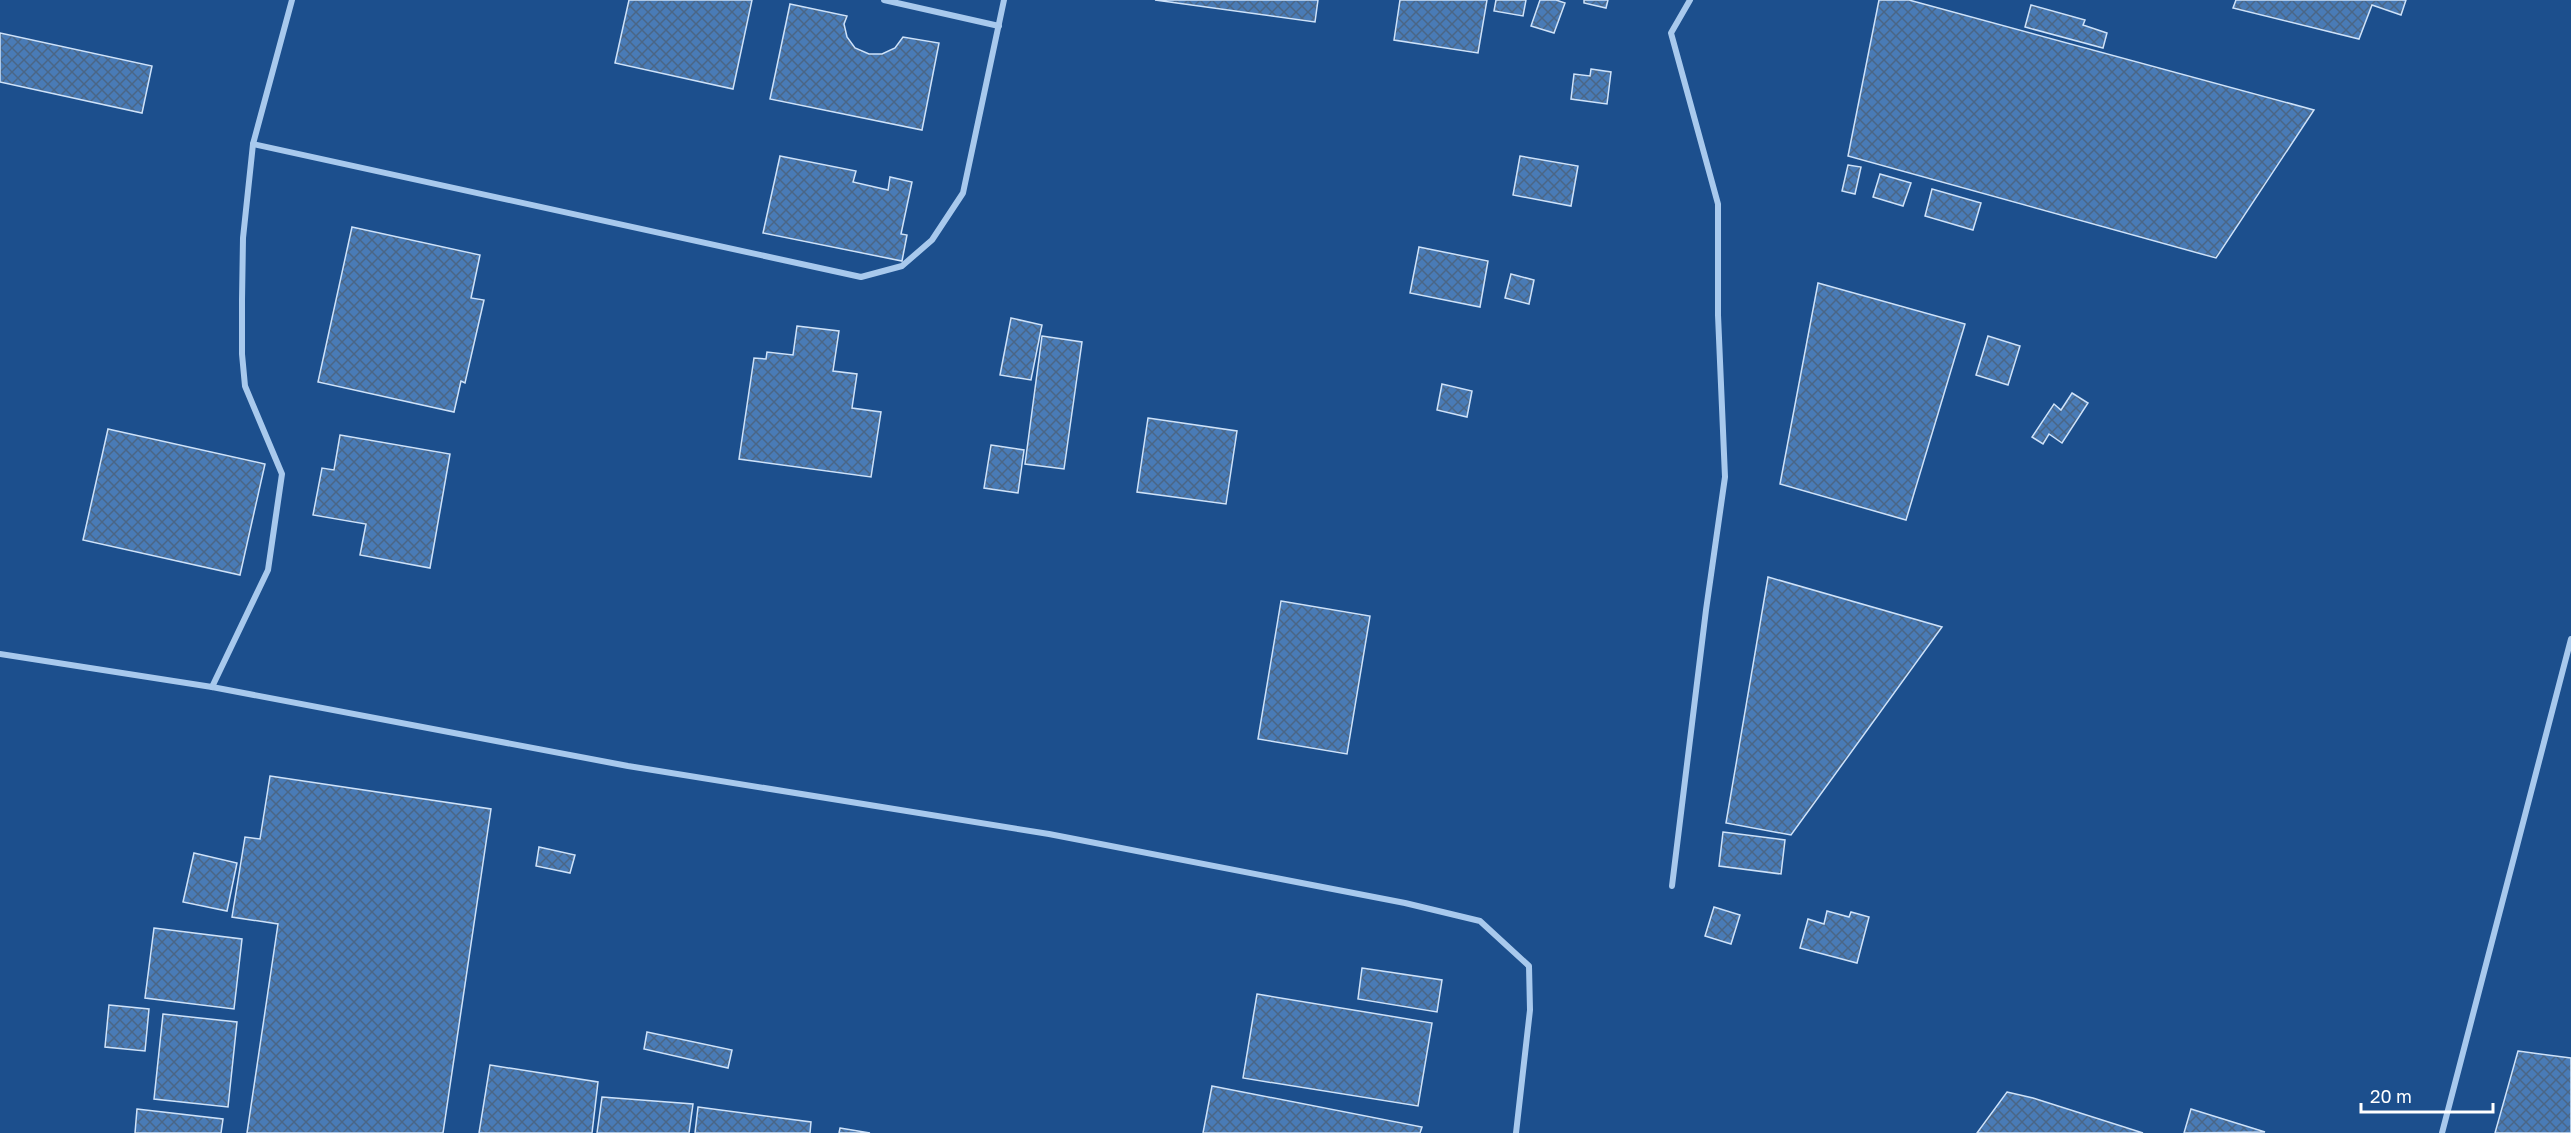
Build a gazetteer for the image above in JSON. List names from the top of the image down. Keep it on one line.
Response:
{"scale_bar":"20 m"}
